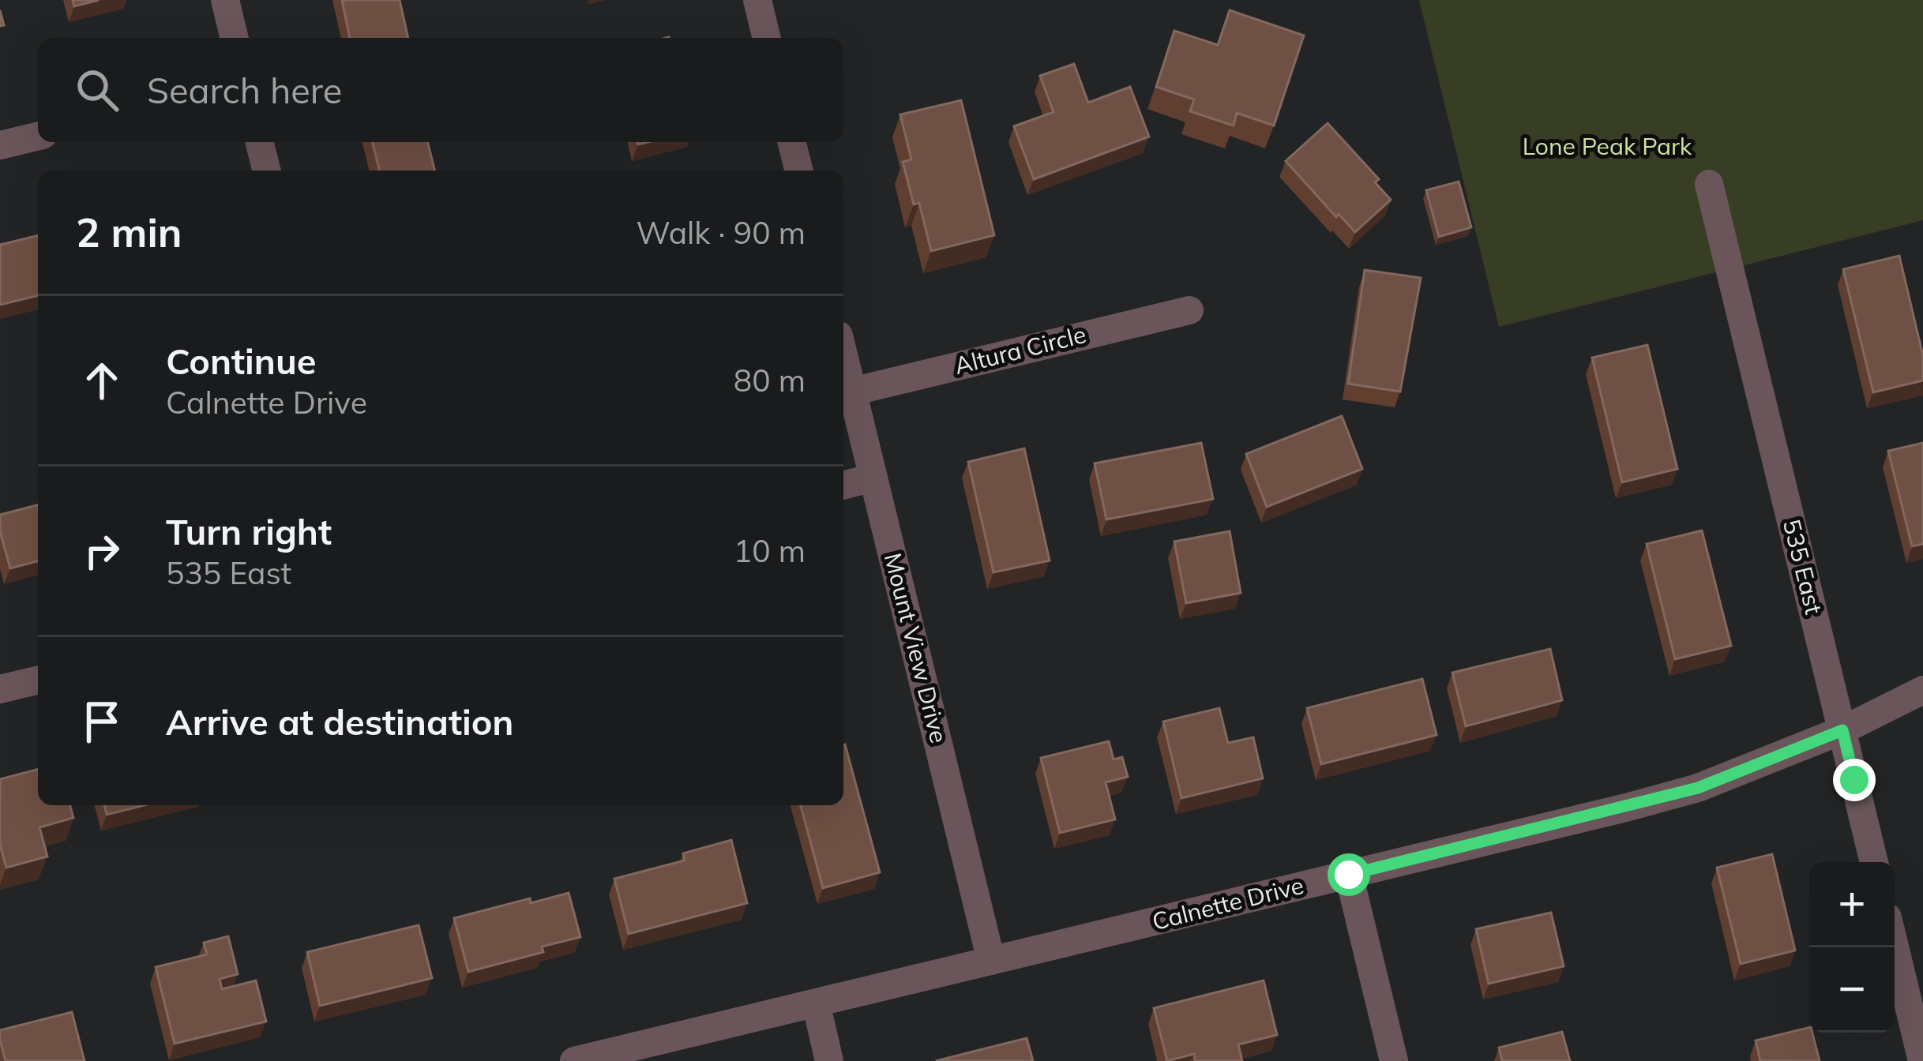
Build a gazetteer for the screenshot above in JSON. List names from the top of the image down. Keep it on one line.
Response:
{"streets":{"street":["Altura Circle","535 East","Mount View Drive","Calnette Drive"]},"crossings":[["Altura Circle","Mount View Drive"],["535 East","Calnette Drive"],["Mount View Drive","Calnette Drive"]],"parks":["Lone Peak Park"],"page":{"search":"Search here","heading":["2 min","Walk · 90 m"],"list":[["Continue","Calnette Drive","80 m"],["Turn right","535 East","10 m"],"Arrive at destination"],"map_buttons":["+","−"]}}
